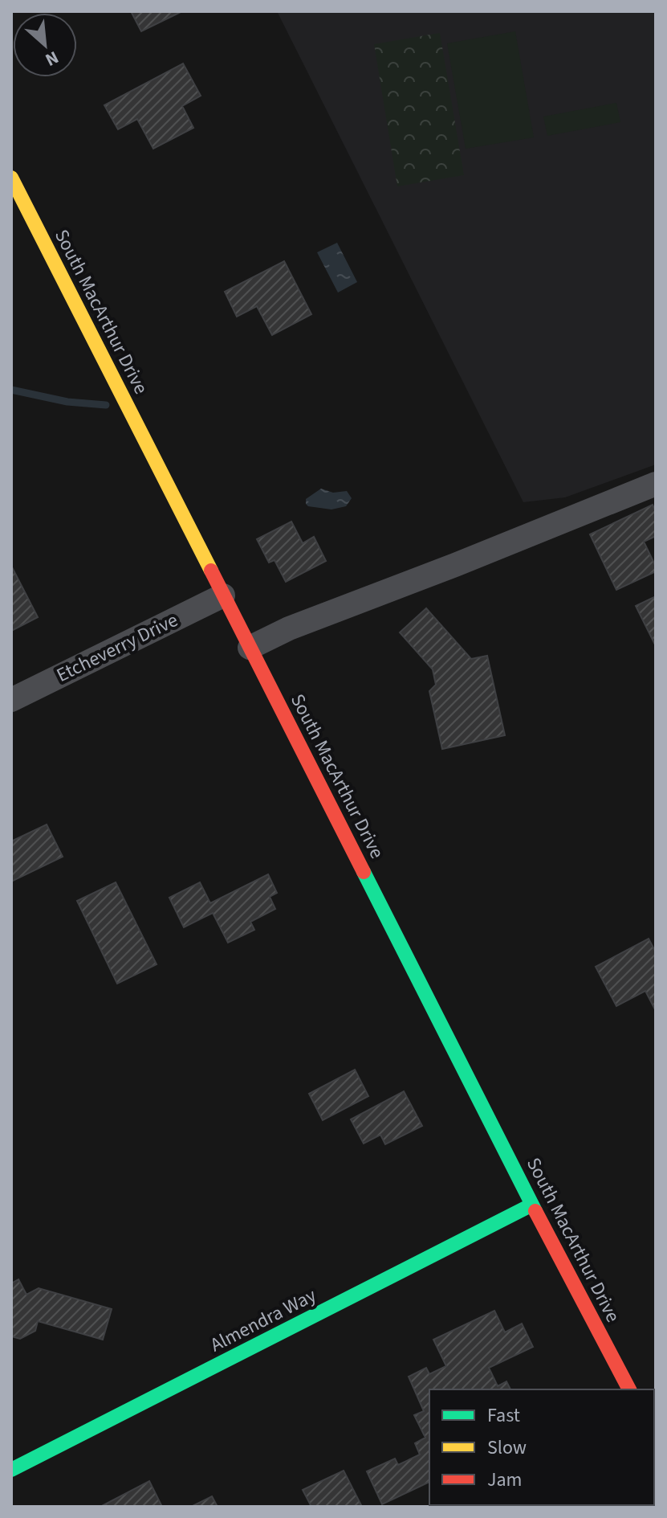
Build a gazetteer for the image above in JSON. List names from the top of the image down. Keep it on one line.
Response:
{"streets":{"street":["South MacArthur Drive","Etcheverry Drive","Almendra Way"]},"crossings":[["South MacArthur Drive","Etcheverry Drive"],["South MacArthur Drive","Almendra Way"]],"legend":["Fast","Slow","Jam"],"north":"bottom right"}
